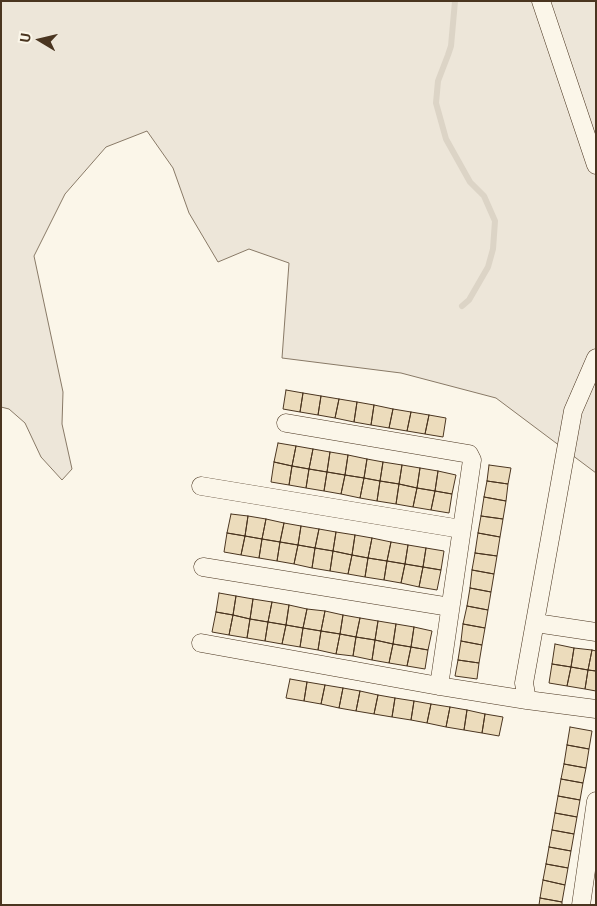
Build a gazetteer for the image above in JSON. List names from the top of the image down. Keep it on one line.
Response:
{"north":"left"}
